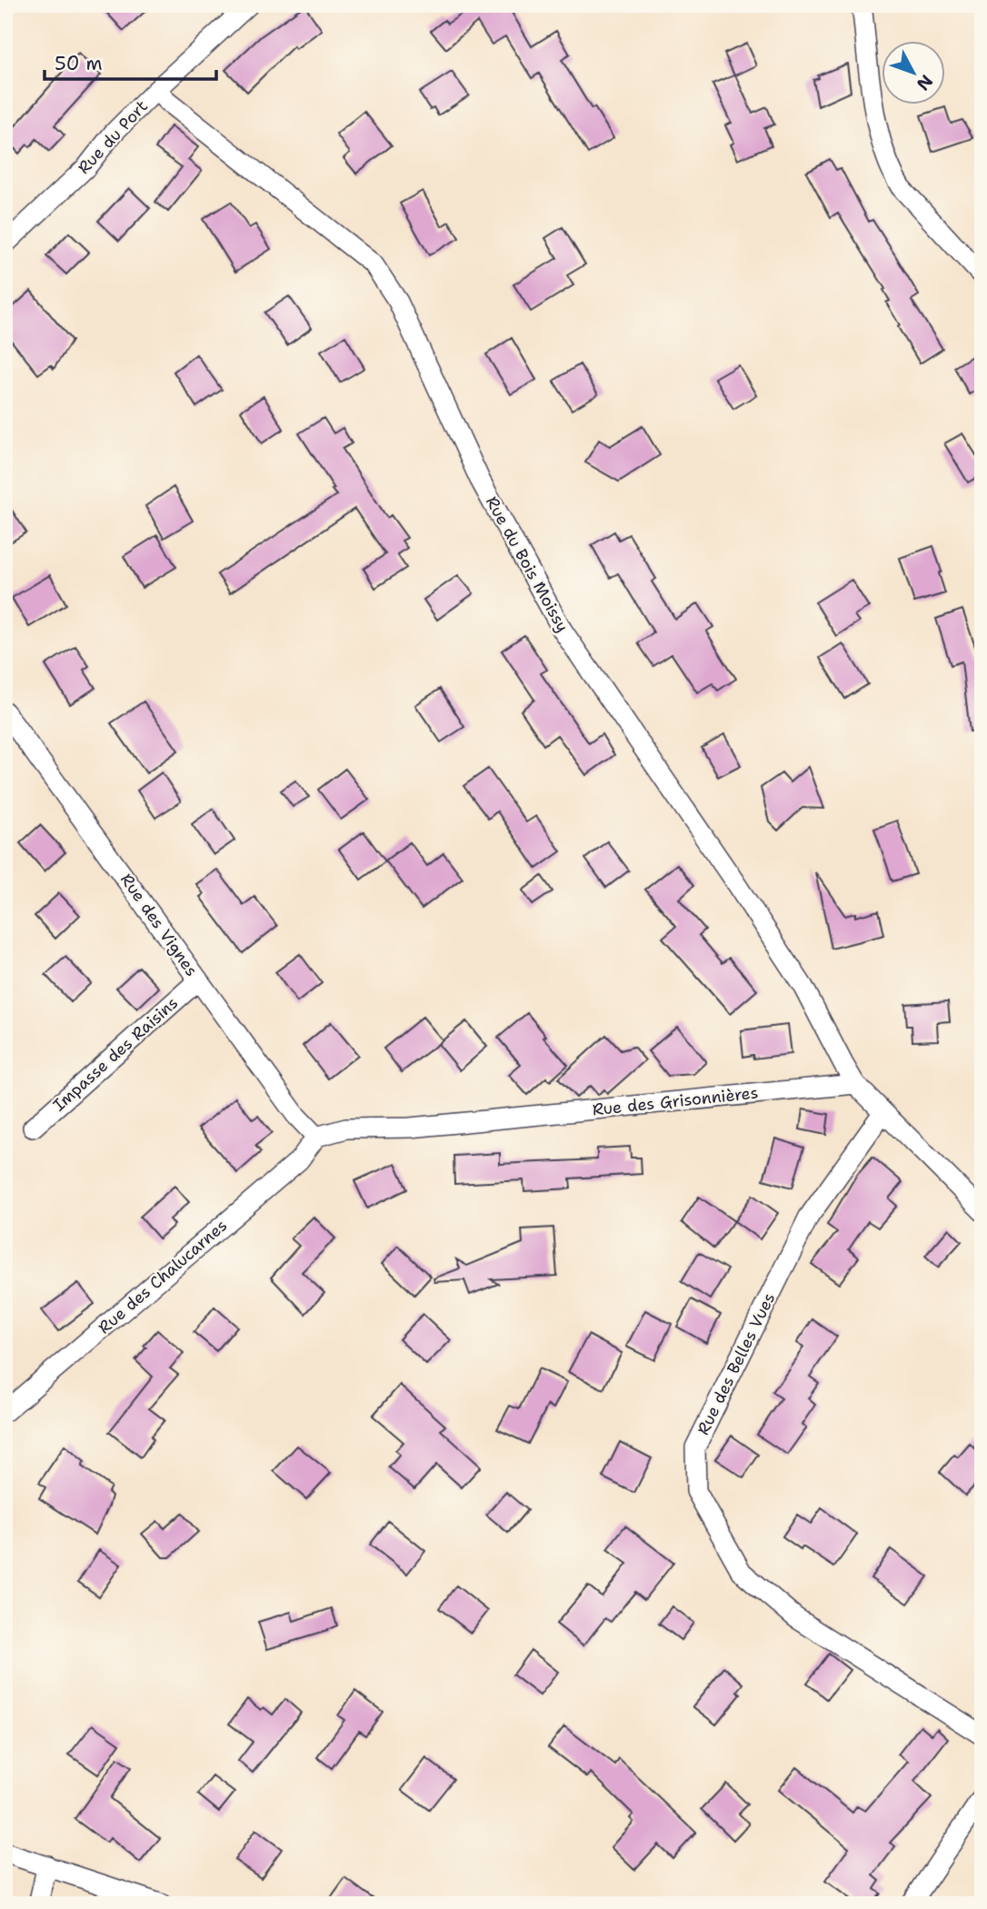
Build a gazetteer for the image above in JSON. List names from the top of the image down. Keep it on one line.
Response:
{"streets":{"street":["Rue du Port","Rue du Bois Moissy","Rue des Vignes","Impasse des Raisins","Rue des Grisonnières","Rue des Chalucarnes","Rue des Belles Vues"]},"crossings":[["Rue du Port","Rue du Bois Moissy"],["Rue du Bois Moissy","Rue des Grisonnières"],["Rue des Vignes","Impasse des Raisins"],["Rue des Vignes","Rue des Grisonnières"],["Rue des Vignes","Rue des Chalucarnes"],["Rue des Grisonnières","Rue des Chalucarnes"]],"scale_bar":"50 m","north":"bottom right"}
